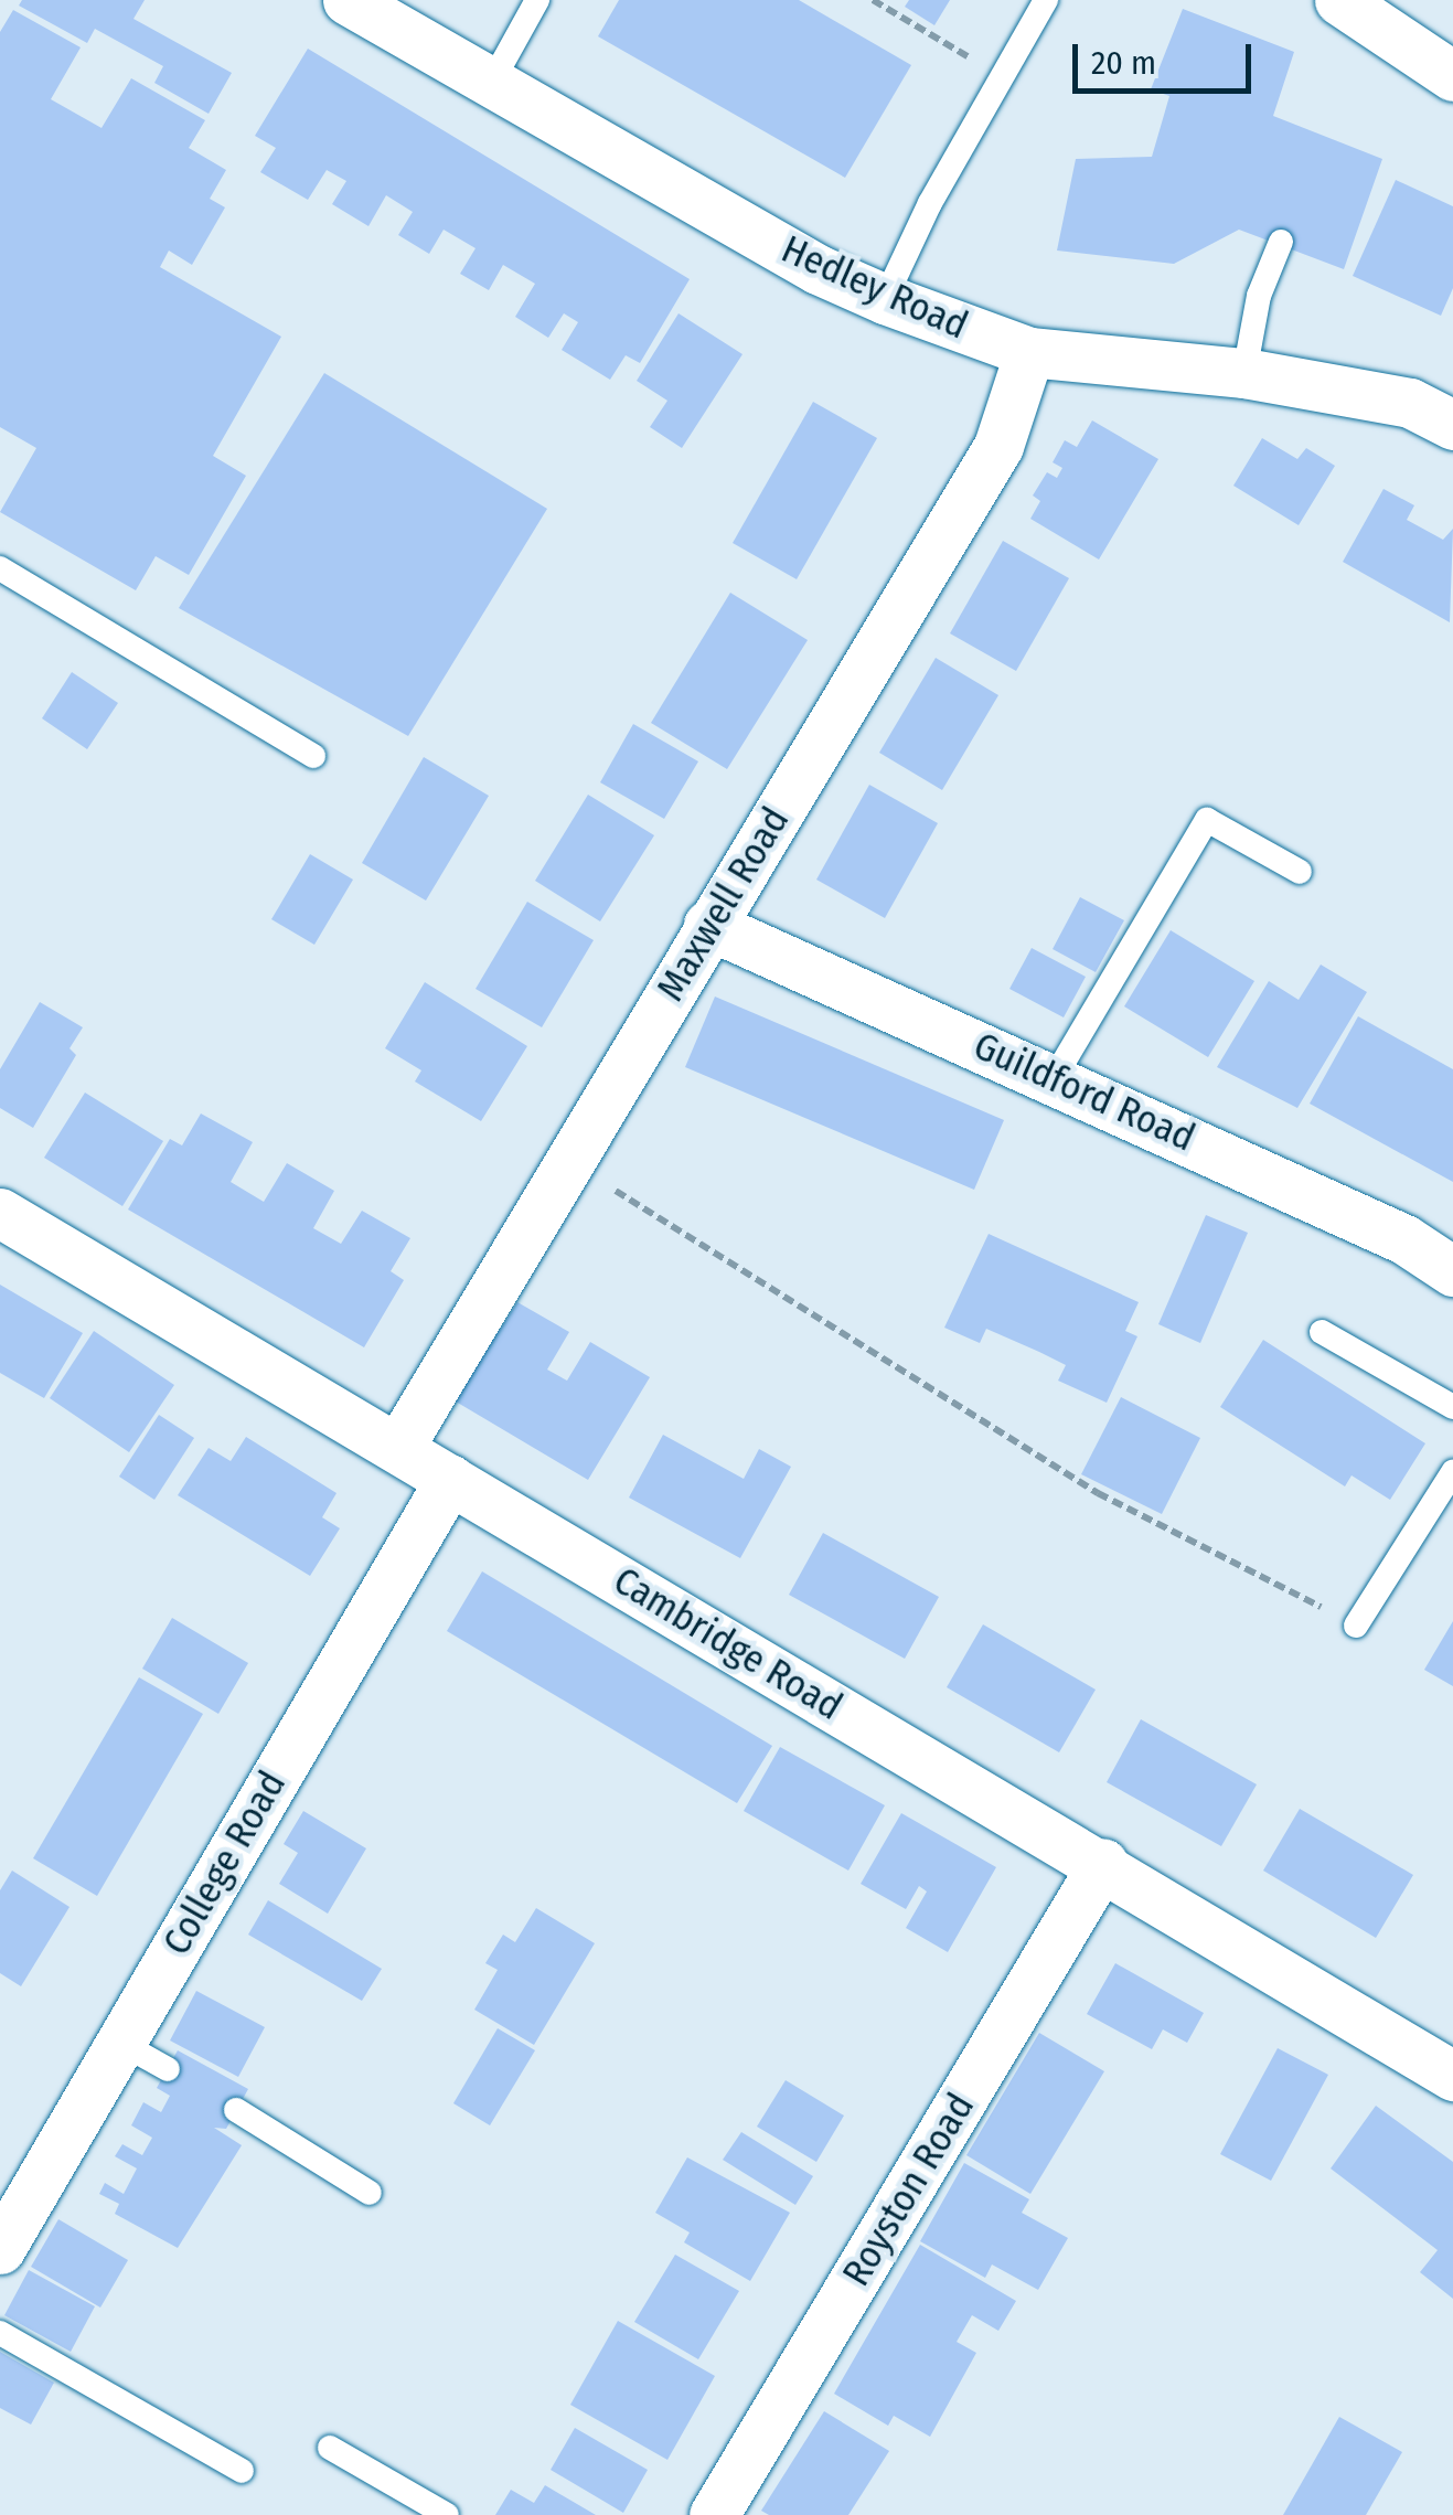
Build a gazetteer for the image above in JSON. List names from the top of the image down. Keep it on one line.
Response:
{"streets":{"street":["Hedley Road","Maxwell Road","Guildford Road","Cambridge Road","College Road","Royston Road"]},"crossings":[["Hedley Road","Maxwell Road"],["Maxwell Road","Guildford Road"],["Maxwell Road","Cambridge Road"],["Cambridge Road","College Road"],["Cambridge Road","Royston Road"]],"scale_bar":"20 m"}
